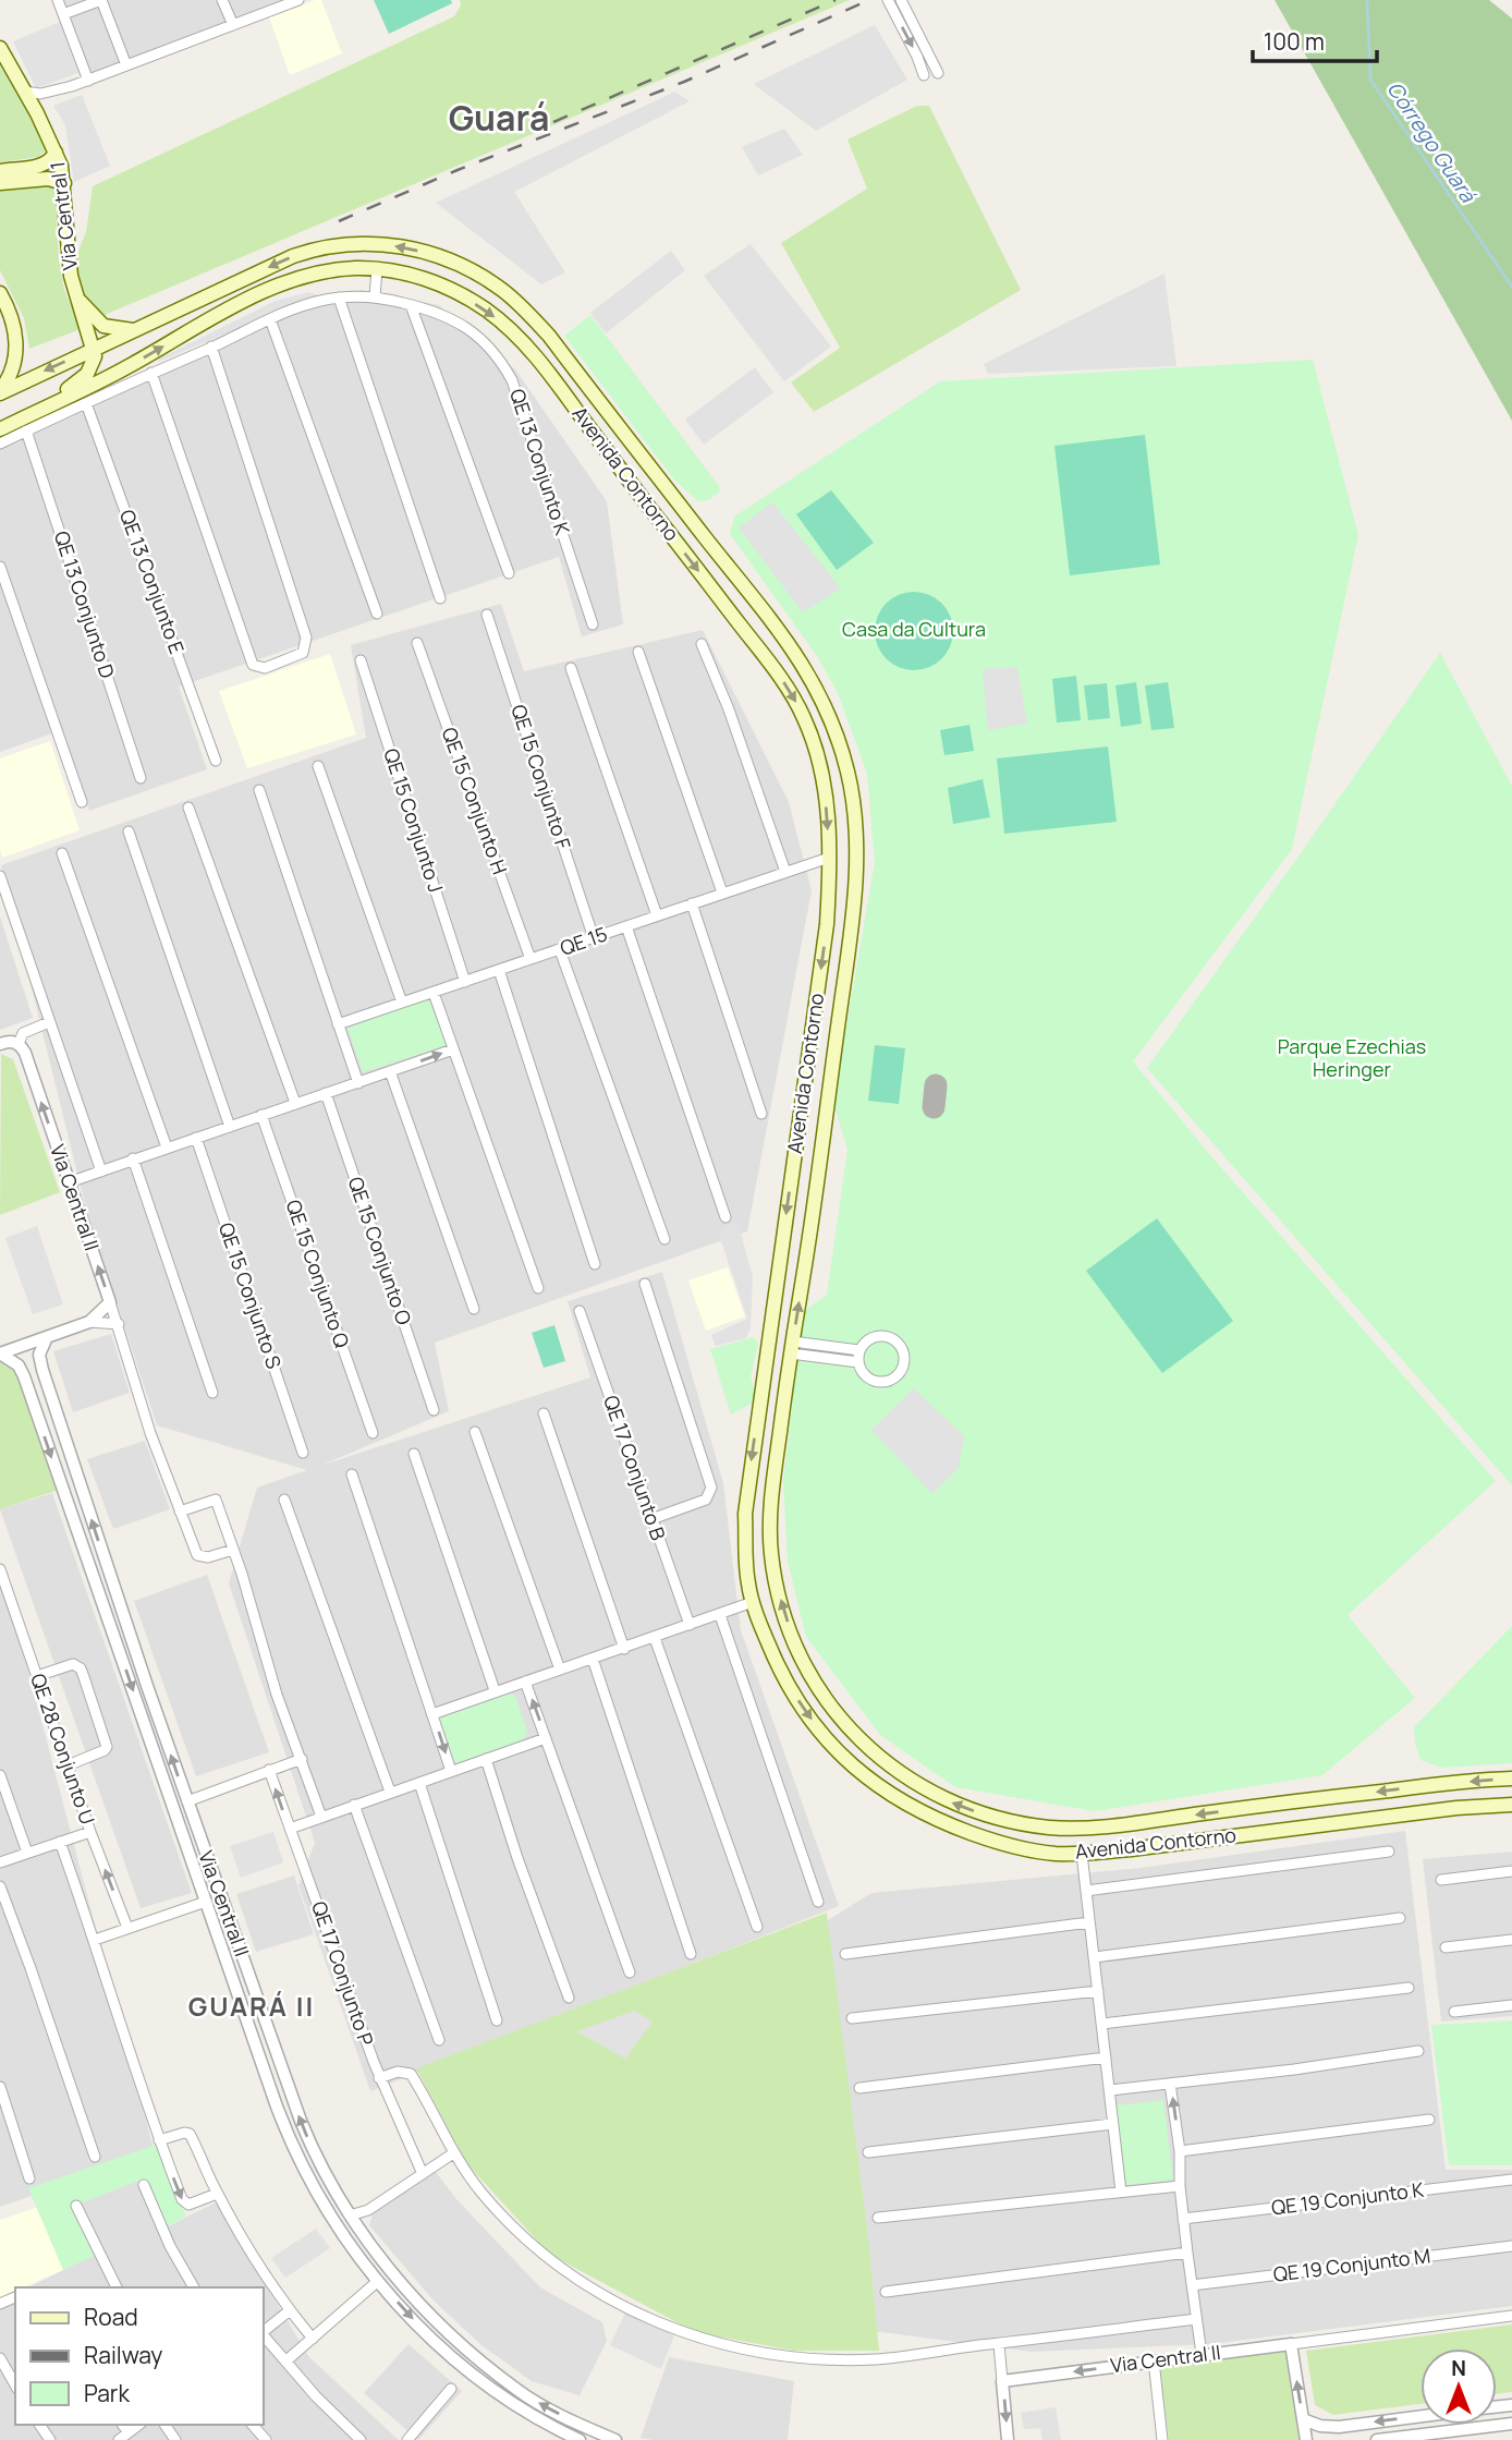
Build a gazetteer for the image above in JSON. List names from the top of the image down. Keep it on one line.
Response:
{"streets":{"main road":["Via Central 1","Avenida Contorno"],"street":["QE 13 Conjunto K","QE 13 Conjunto E","QE 13 Conjunto D","QE 15 Conjunto F","QE 15 Conjunto H","QE 15 Conjunto J","QE 15","Via Central II","QE 15 Conjunto O","QE 15 Conjunto Q","QE 15 Conjunto S","QE 17 Conjunto B","QE 28 Conjunto U","QE 17 Conjunto P","QE 19 Conjunto K","QE 19 Conjunto M"]},"crossings":[["Via Central 1","Avenida Contorno"],["QE 13 Conjunto K","Avenida Contorno"],["QE 13 Conjunto K","QE 13 Conjunto E"],["QE 13 Conjunto K","QE 13 Conjunto D"],["Avenida Contorno","QE 13 Conjunto D"],["Avenida Contorno","QE 15"],["QE 15 Conjunto F","QE 15"],["QE 15 Conjunto H","QE 15"],["QE 15 Conjunto J","QE 15"]],"districts":["Guará","GUARÁ II"],"water":["Córrego Guará"],"parks":["Casa da Cultura","Parque Ezechias Heringer"],"legend":["Road","Railway","Park"],"scale_bar":"100 m","north":"top"}
